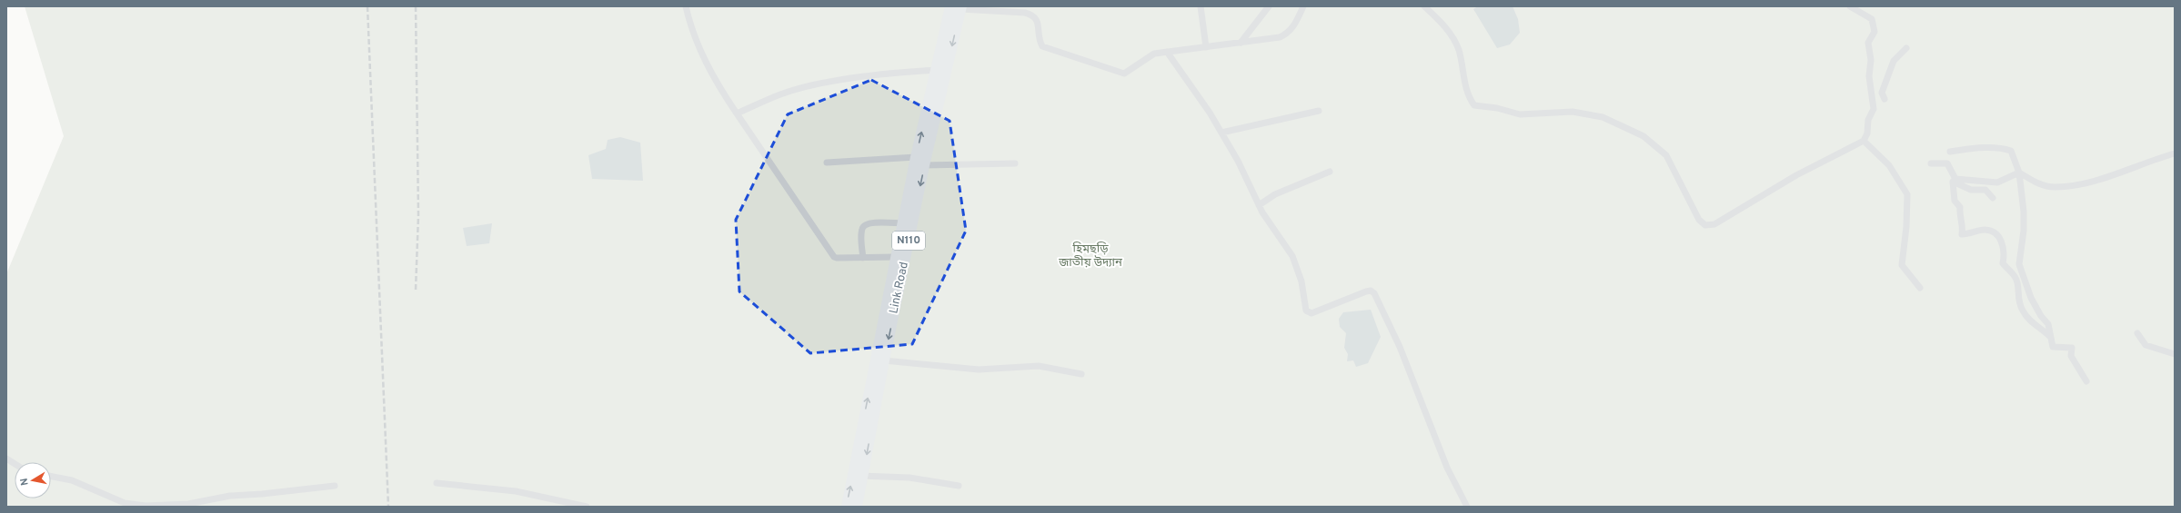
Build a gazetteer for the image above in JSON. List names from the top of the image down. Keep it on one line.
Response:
{"streets":{"highway":["N110","Link Road"]},"parks":["হিমছড়ি জাতীয় উদ্যান"],"north":"left"}
